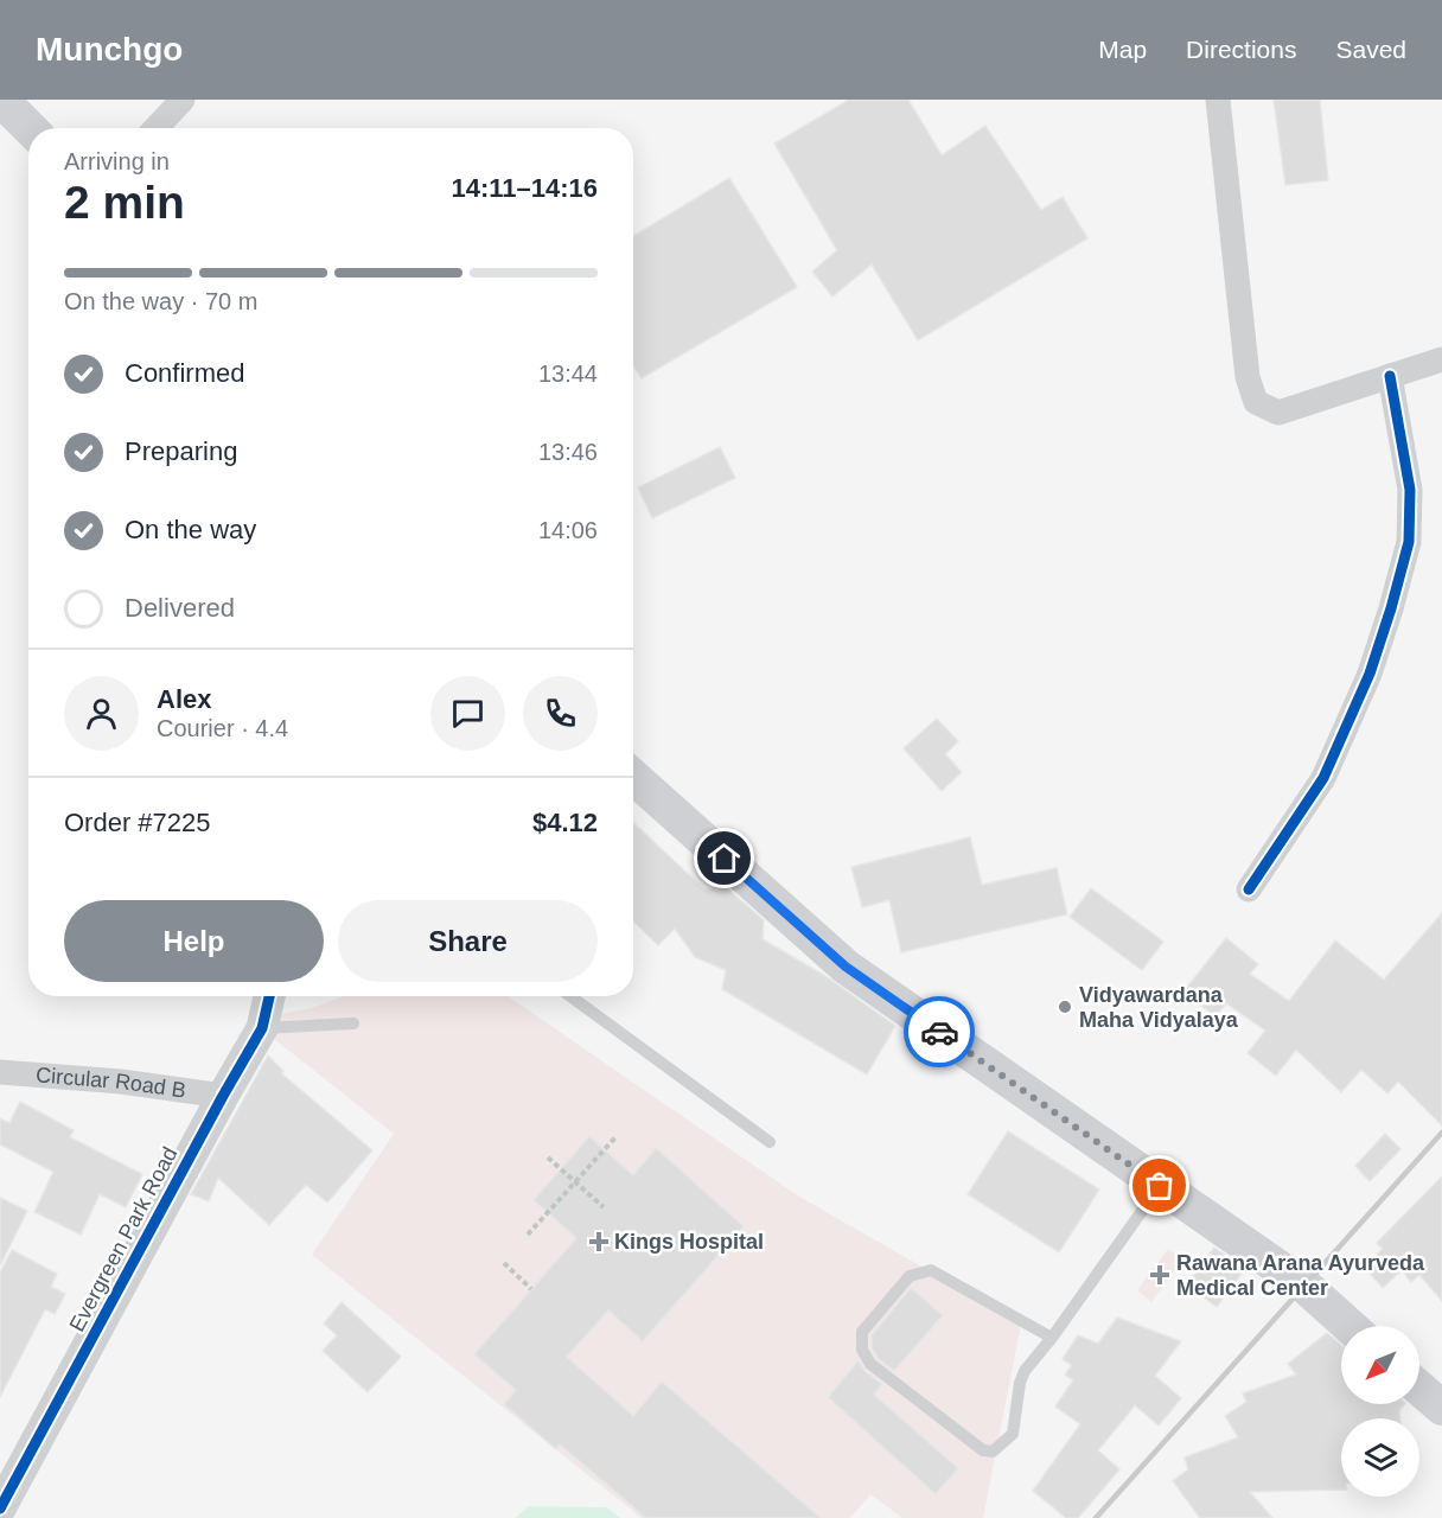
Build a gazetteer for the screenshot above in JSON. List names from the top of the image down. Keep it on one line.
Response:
{"streets":{"street":["Circular Road B","Evergreen Park Road"]},"crossings":[["Circular Road B","Evergreen Park Road"]],"places":{"other":["Vidyawardana Maha Vidyalaya"],"health":["Kings Hospital","Rawana Arana Ayurveda Medical Center"]},"north":"bottom left","page":{"header":"Munchgo","nav":["Map","Directions","Saved"],"heading":["2 min","Arriving in","14:11–14:16"],"panel":["Alex","Courier · 4.4","Order #7225","$4.12"],"bar":"On the way · 70 m","list":[["Confirmed","13:44"],["Preparing","13:46"],["On the way","14:06"],"Delivered"],"buttons":["Help","Share"]}}
